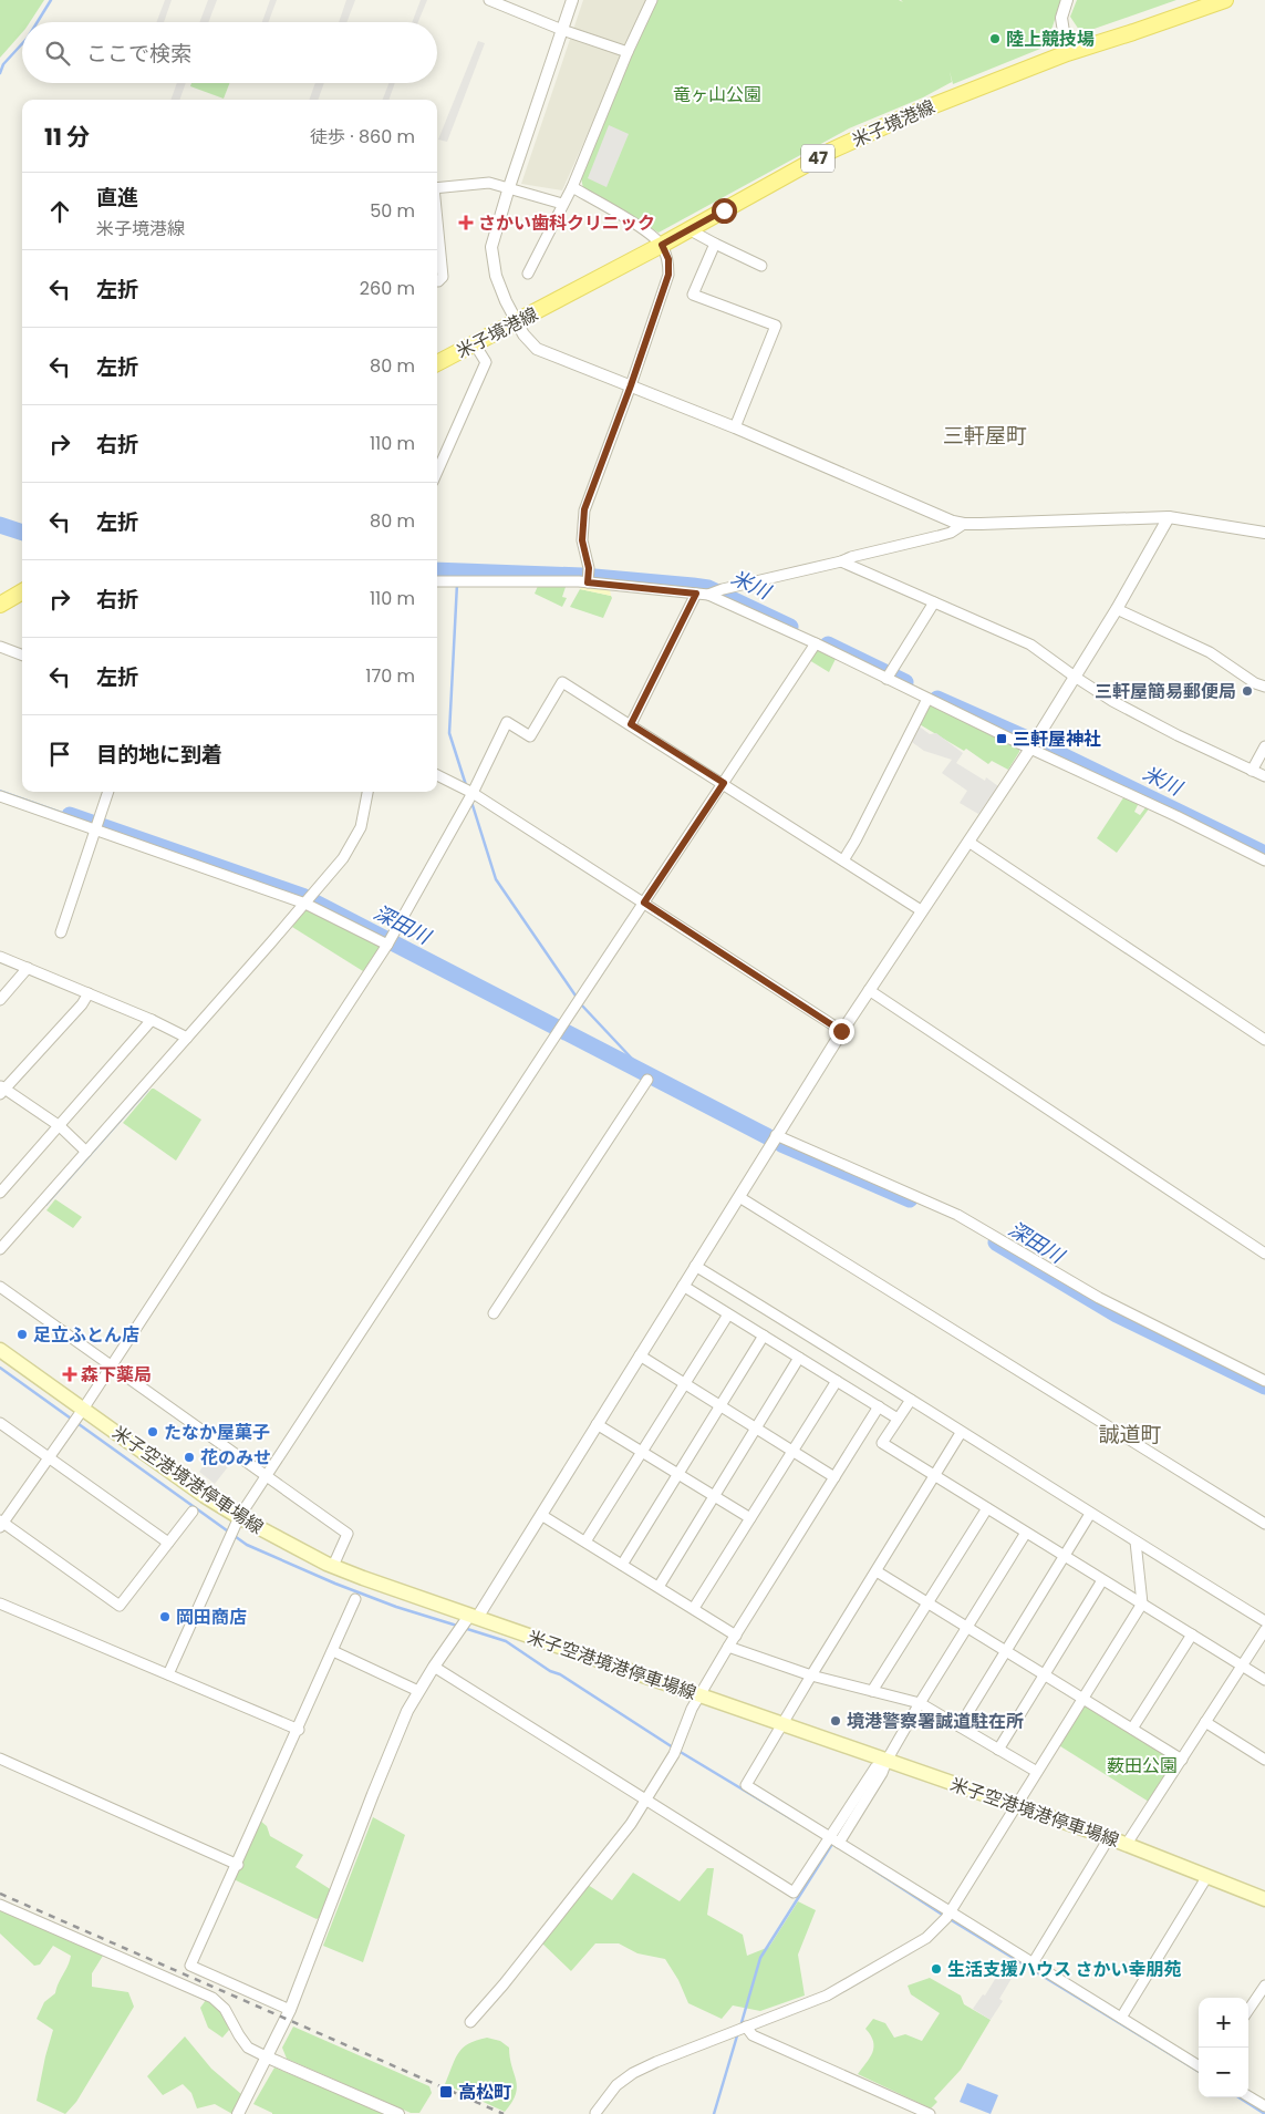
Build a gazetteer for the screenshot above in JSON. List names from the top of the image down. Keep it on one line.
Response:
{"streets":{"main road":["米子境港線","47","米子空港境港停車場線"]},"districts":["三軒屋町","誠道町"],"water":["米川","深田川"],"parks":["竜ヶ山公園","薮田公園"],"places":{"other":["陸上競技場","三軒屋簡易郵便局","足立ふとん店","たなか屋菓子","花のみせ","岡田商店","境港警察署誠道駐在所","生活支援ハウス さかい幸朋苑"],"health":["さかい歯科クリニック","森下薬局"],"transit":["三軒屋神社","高松町"]},"page":{"search":"ここで検索","heading":["11 分","徒歩 · 860 m"],"list":[["直進","米子境港線","50 m"],["左折","260 m"],["左折","80 m"],["右折","110 m"],["左折","80 m"],["右折","110 m"],["左折","170 m"],"目的地に到着"],"map_buttons":["+","−"]}}
